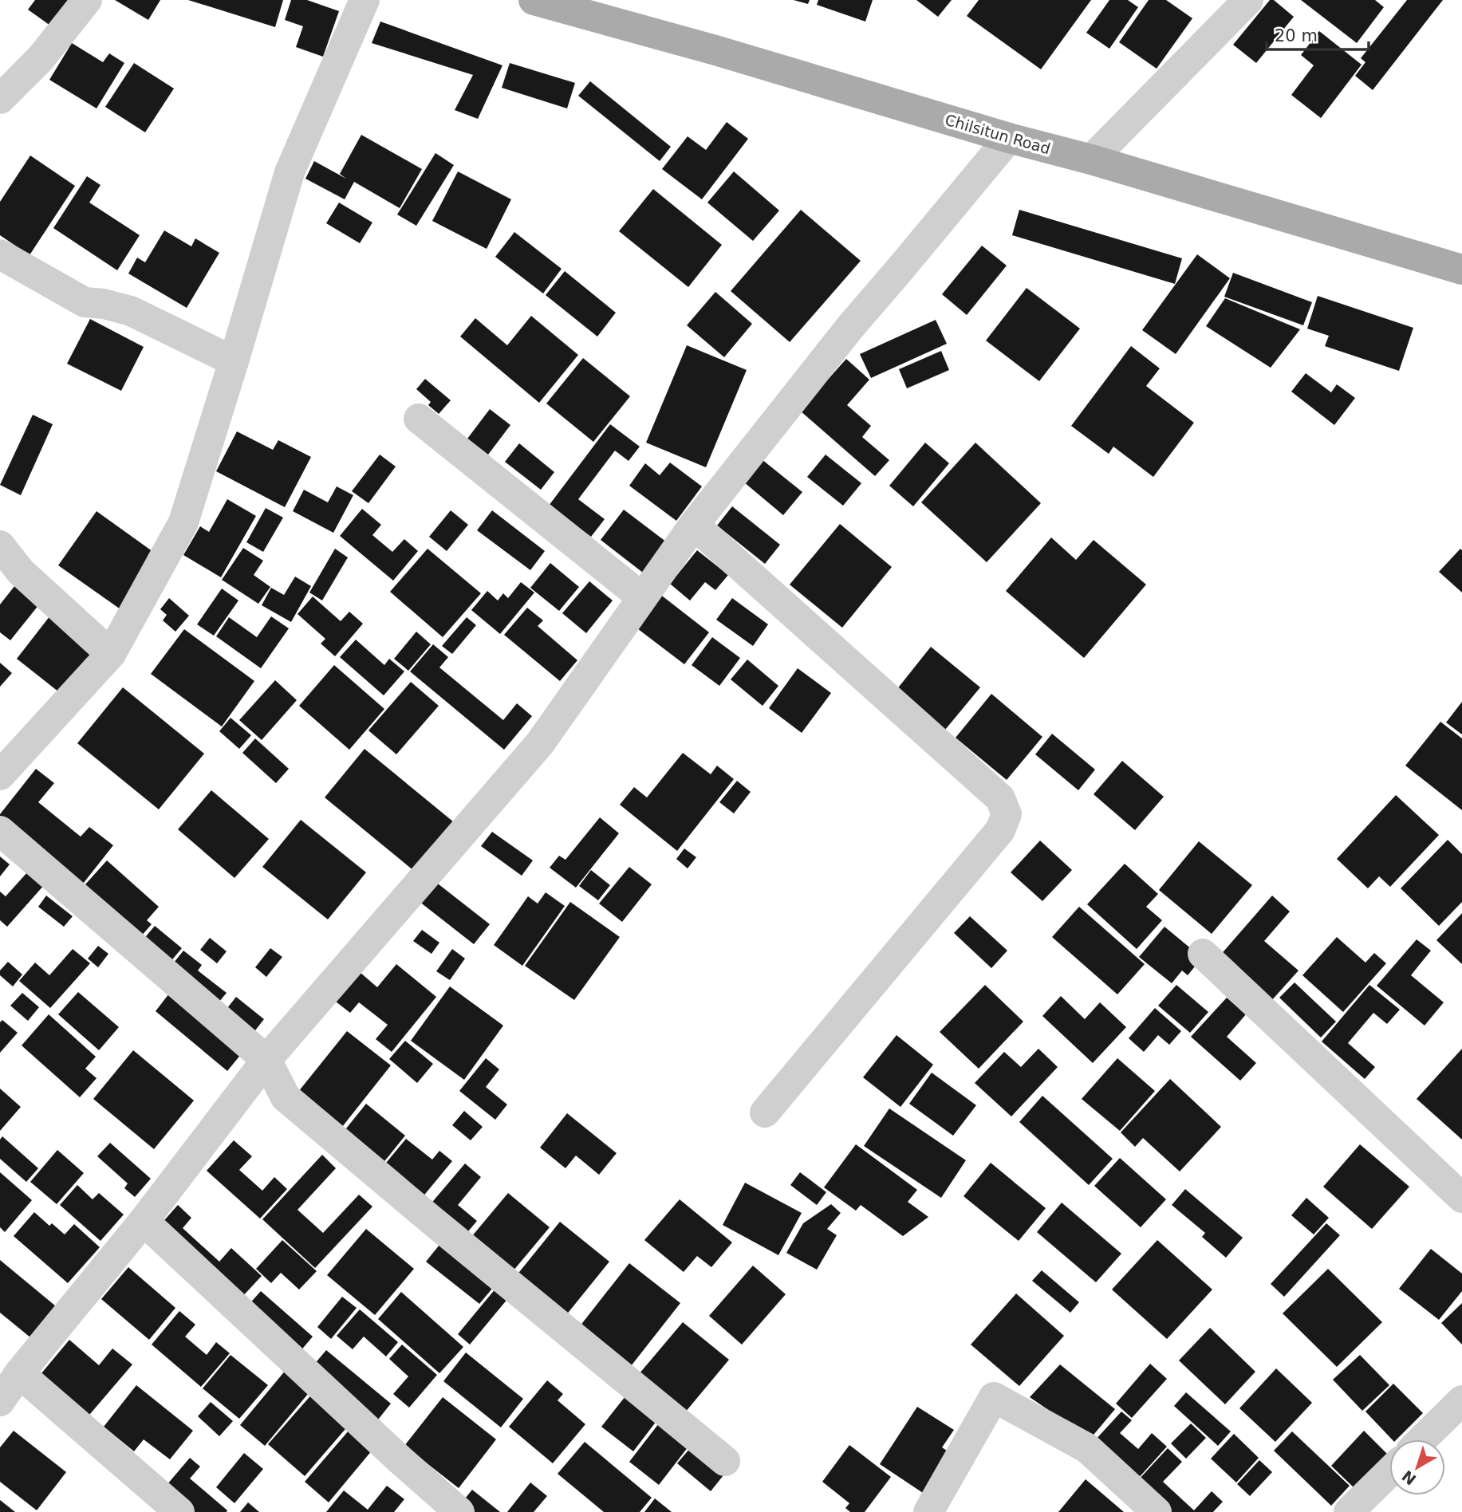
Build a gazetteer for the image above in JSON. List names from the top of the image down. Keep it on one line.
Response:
{"streets":{"main road":["Chilsitun Road"]},"scale_bar":"20 m","north":"bottom left"}
